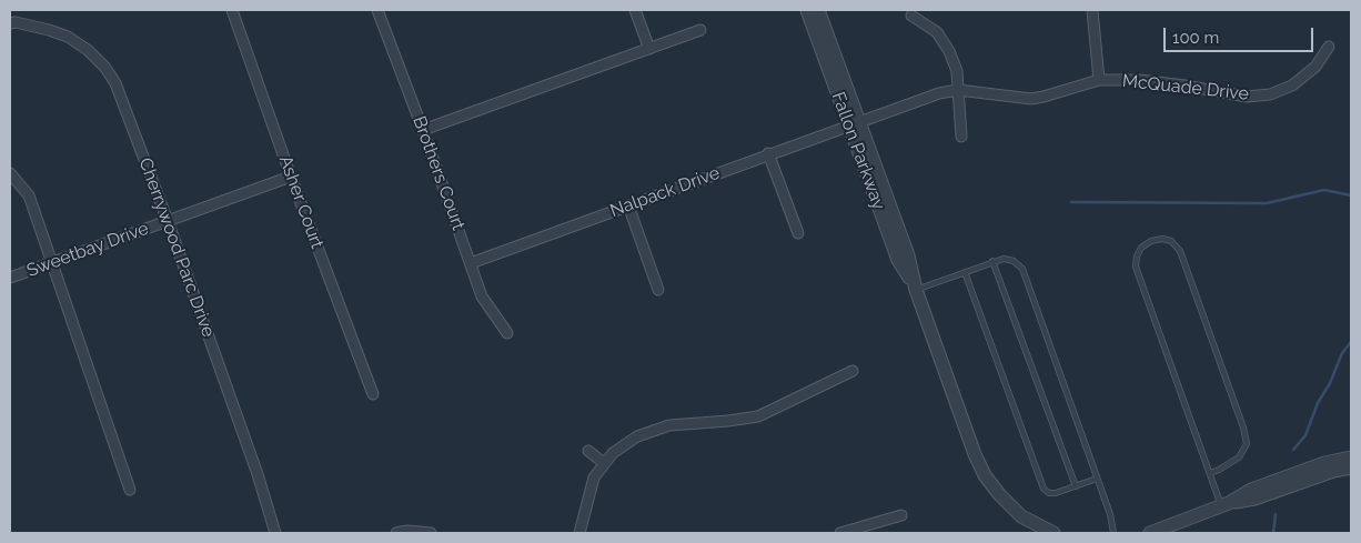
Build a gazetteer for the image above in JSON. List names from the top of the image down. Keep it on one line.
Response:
{"streets":{"street":["McQuade Drive","Fallon Parkway","Brothers Court","Nalpack Drive","Asher Court","Cherrywood Parc Drive","Sweetbay Drive"]},"crossings":[["McQuade Drive","Fallon Parkway"],["McQuade Drive","Nalpack Drive"],["Fallon Parkway","Nalpack Drive"],["Brothers Court","Nalpack Drive"],["Asher Court","Sweetbay Drive"],["Cherrywood Parc Drive","Sweetbay Drive"]],"scale_bar":"100 m"}
